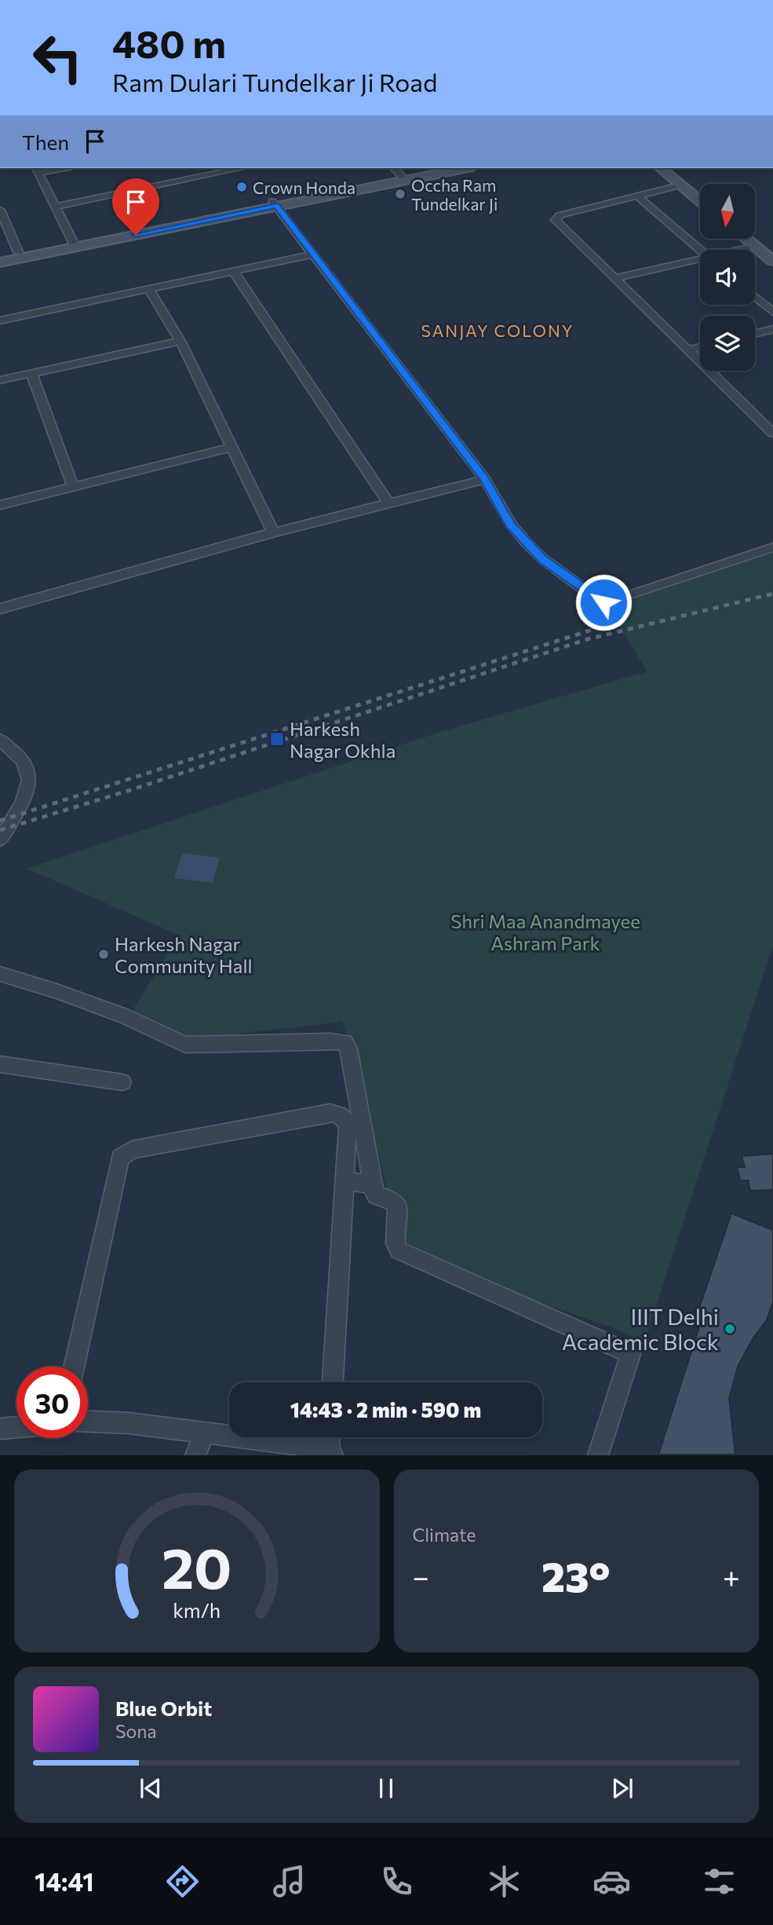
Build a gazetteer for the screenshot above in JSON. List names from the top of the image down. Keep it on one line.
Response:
{"districts":["SANJAY COLONY"],"parks":["Shri Maa Anandmayee Ashram Park"],"places":{"other":["Crown Honda","Occha Ram Tundelkar Ji","Harkesh Nagar Community Hall","IIIT Delhi Academic Block"],"transit":["Harkesh Nagar Okhla"]},"north":"bottom","page":{"turn":["480 m","Ram Dulari Tundelkar Ji Road"],"then":"Then","limit":"30","trip":"14:43 · 2 min · 590 m","tile":"Climate","heat":["−","23°","+"],"song":["Blue Orbit","Sona"],"tabs":"14:41","gauge":["20","km/h"]}}
